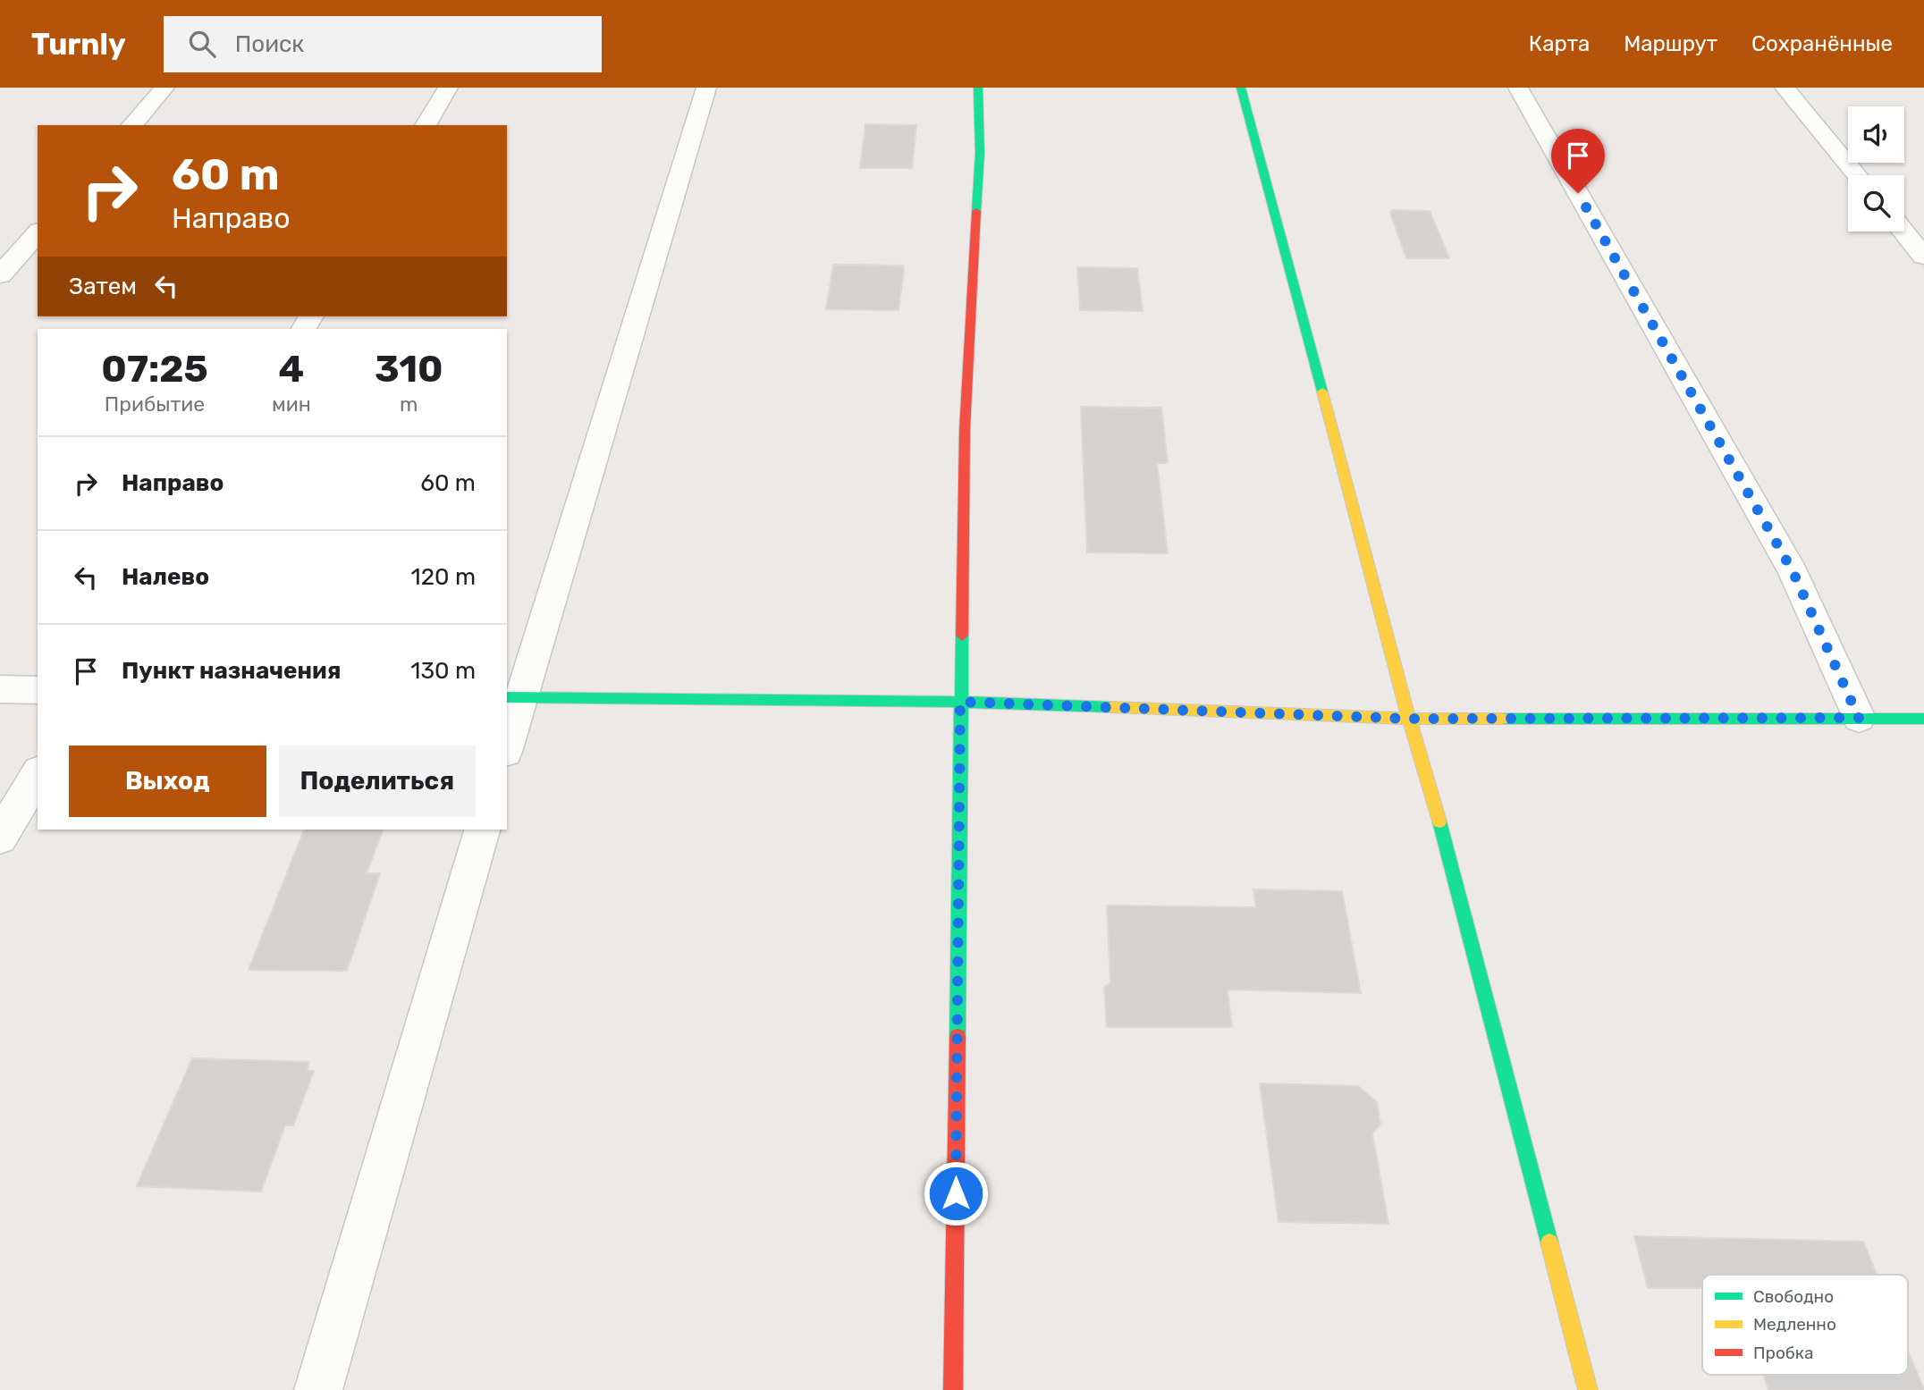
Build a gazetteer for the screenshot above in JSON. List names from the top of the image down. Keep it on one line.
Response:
{"legend":["Свободно","Медленно","Пробка"],"page":{"header":"Turnly","search":"Поиск","nav":["Карта","Маршрут","Сохранённые"],"turn":["60 m","Направо"],"then":"Затем","eta":["07:25","Прибытие","4","мин","310","m"],"list":[{"name":"Направо","value":"60 m"},{"name":"Налево","value":"120 m"},{"name":"Пункт назначения","value":"130 m"}],"buttons":["Выход","Поделиться"]}}
